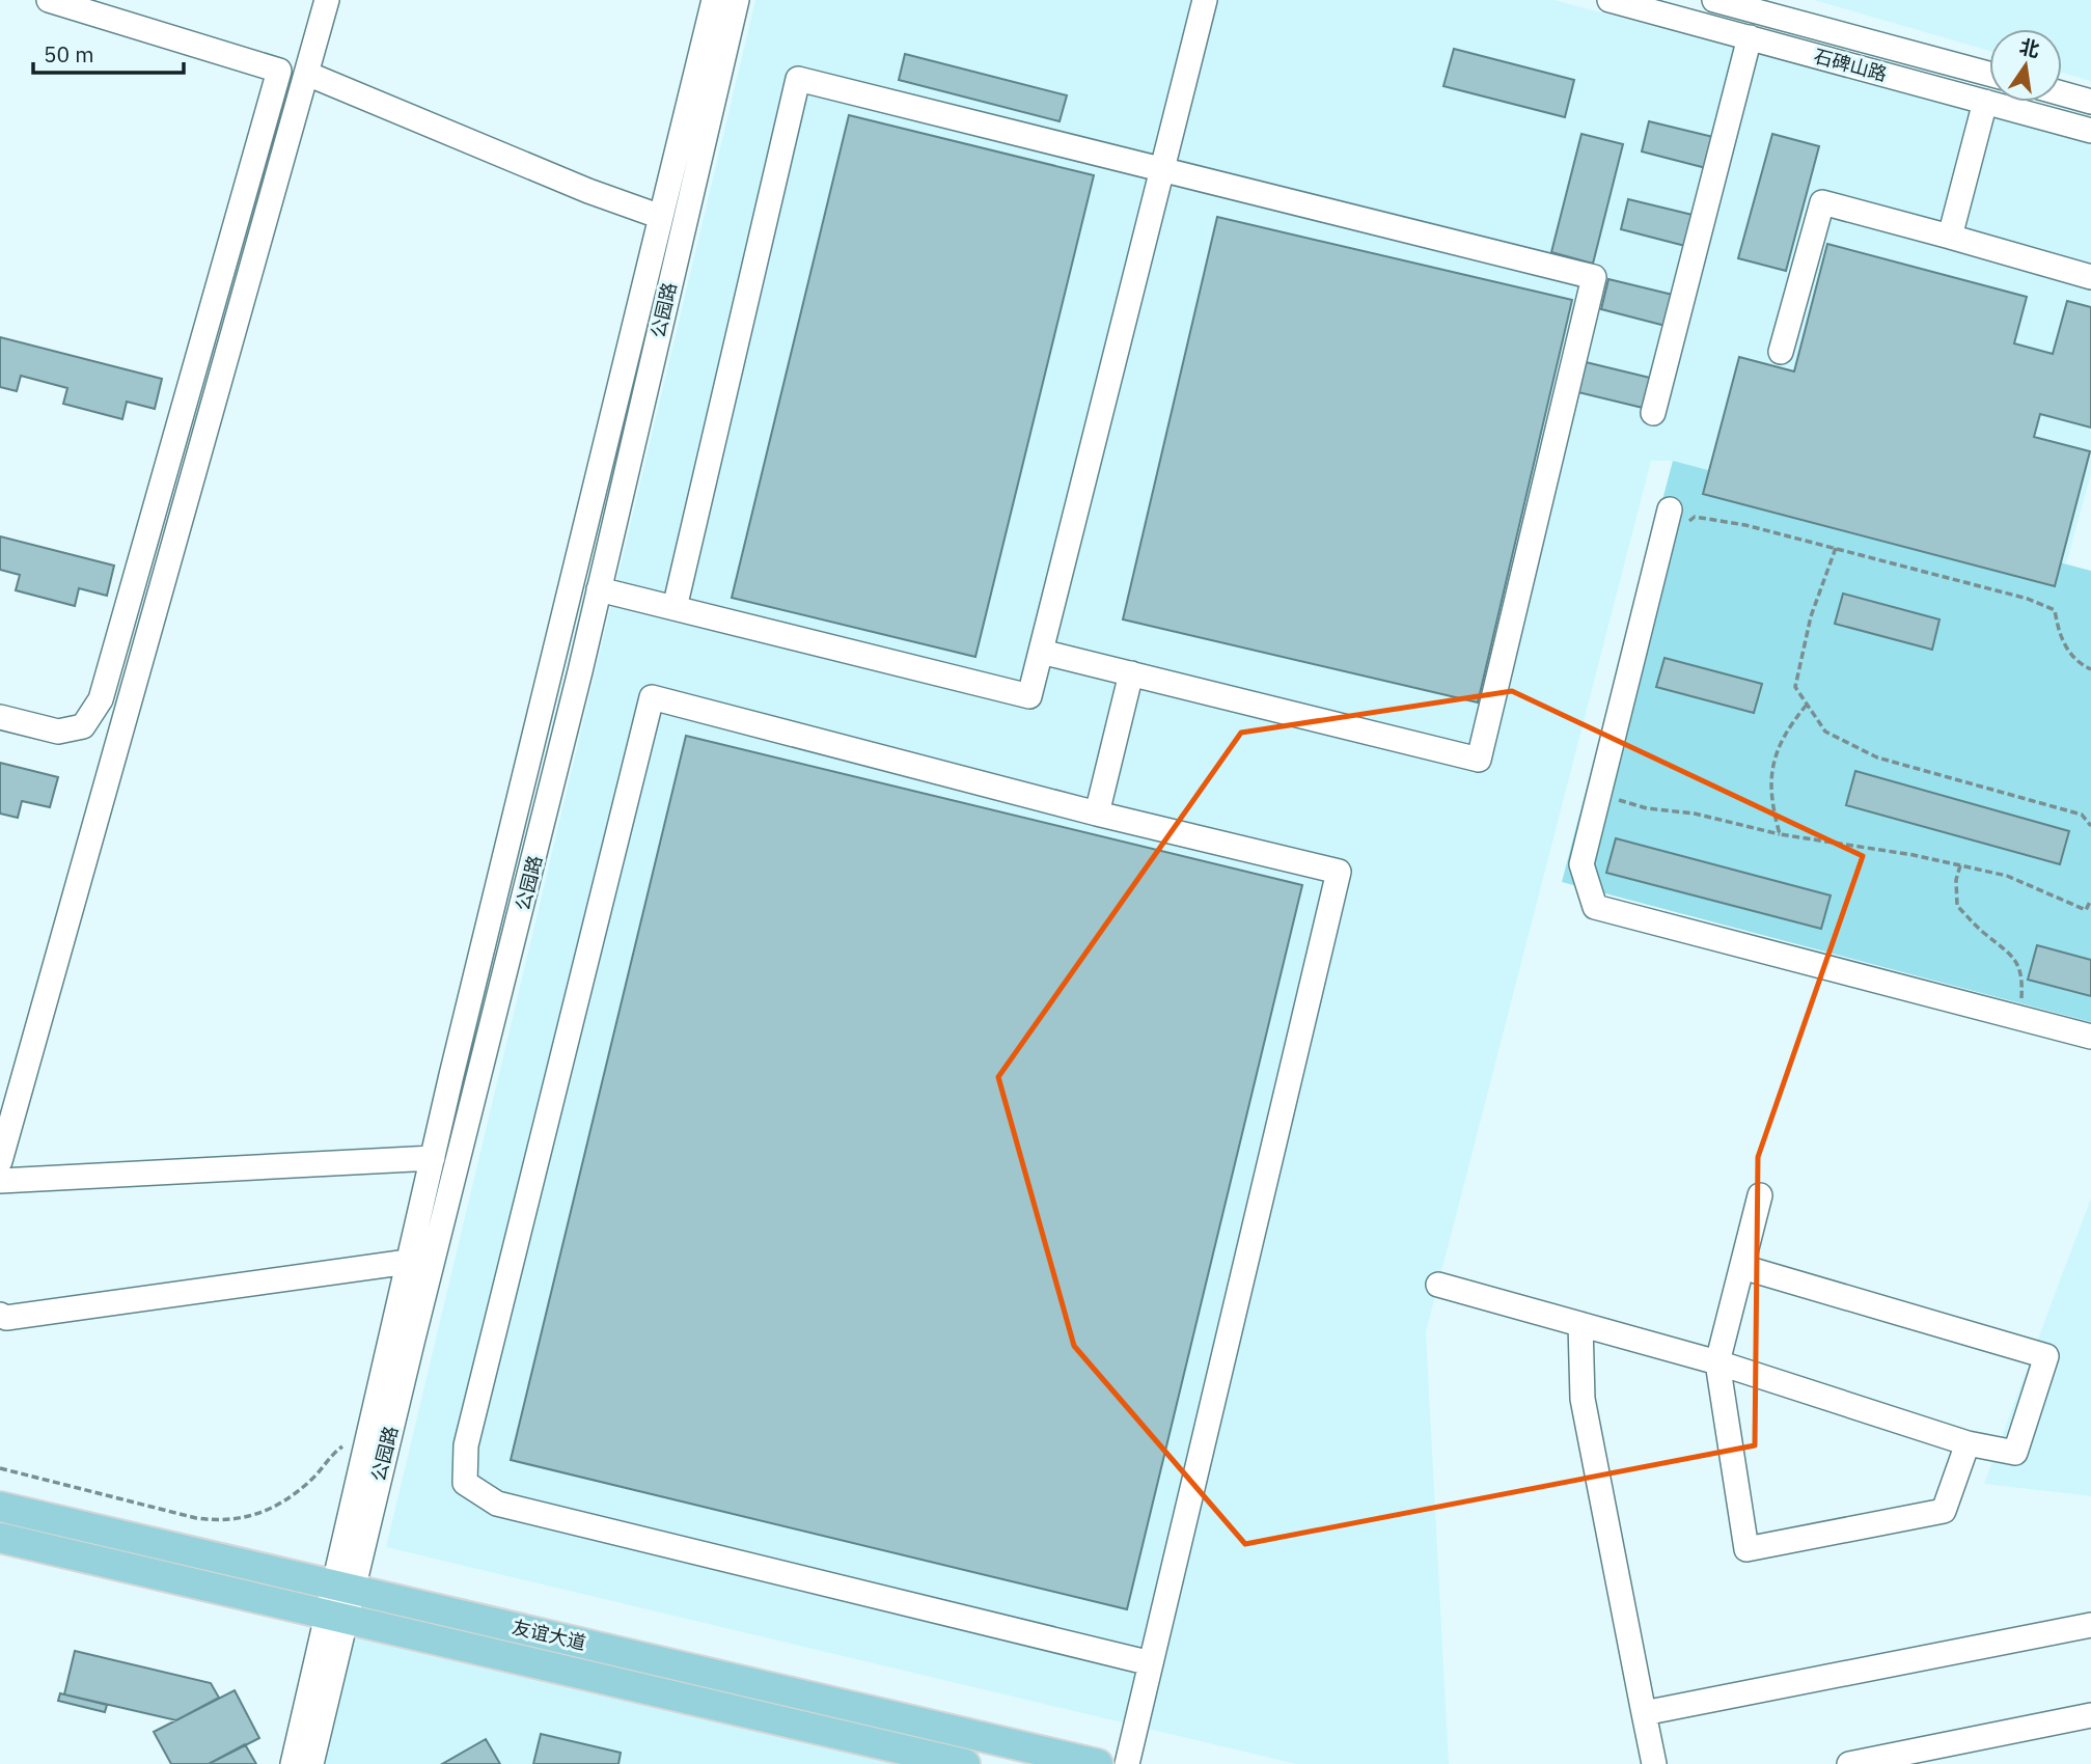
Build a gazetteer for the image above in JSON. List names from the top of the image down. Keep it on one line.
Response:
{"streets":{"main road":["友谊大道"],"street":["石碑山路","公园路"]},"crossings":[["公园路","友谊大道"]],"scale_bar":"50 m","north":"top"}
